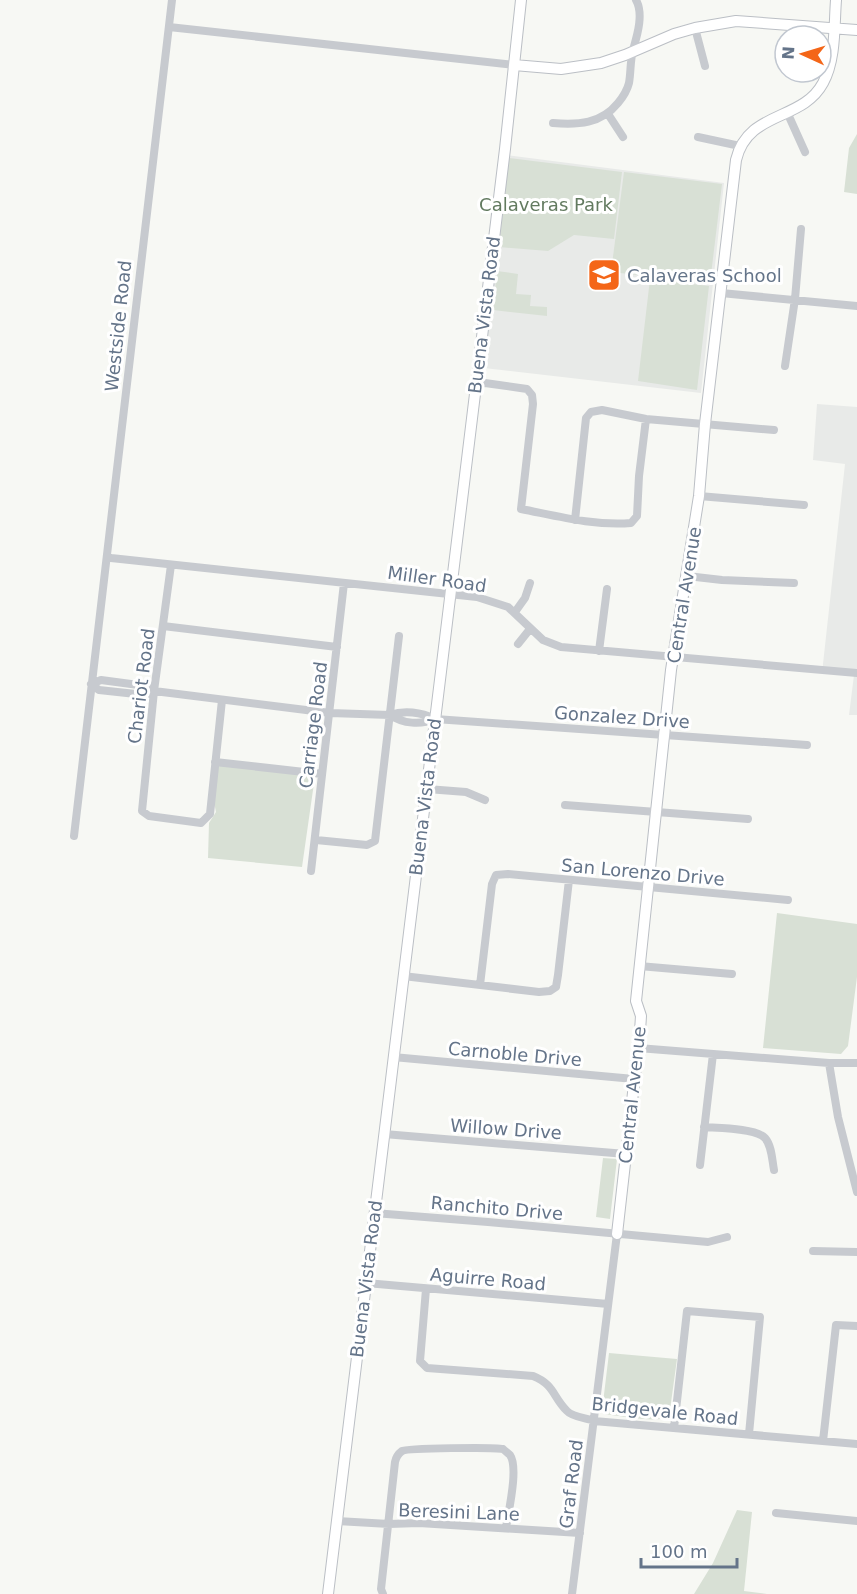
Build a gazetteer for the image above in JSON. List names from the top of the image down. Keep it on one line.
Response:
{"streets":{"street":["Buena Vista Road","Westside Road","Miller Road","Central Avenue","Chariot Road","Gonzalez Drive","Carriage Road","San Lorenzo Drive","Carnoble Drive","Willow Drive","Ranchito Drive","Aguirre Road","Bridgevale Road","Graf Road","Beresini Lane"]},"crossings":[["Buena Vista Road","Miller Road"],["Buena Vista Road","Gonzalez Drive"],["Buena Vista Road","Carnoble Drive"],["Buena Vista Road","Willow Drive"],["Buena Vista Road","Ranchito Drive"],["Buena Vista Road","Aguirre Road"],["Buena Vista Road","Beresini Lane"],["Westside Road","Miller Road"],["Westside Road","Gonzalez Drive"],["Miller Road","Central Avenue"],["Miller Road","Chariot Road"],["Miller Road","Carriage Road"],["Central Avenue","Gonzalez Drive"],["Central Avenue","San Lorenzo Drive"],["Central Avenue","Carnoble Drive"],["Central Avenue","Willow Drive"],["Central Avenue","Ranchito Drive"],["Central Avenue","Graf Road"],["Chariot Road","Gonzalez Drive"],["Gonzalez Drive","Carriage Road"],["Ranchito Drive","Graf Road"],["Aguirre Road","Bridgevale Road"],["Aguirre Road","Graf Road"],["Bridgevale Road","Graf Road"],["Graf Road","Beresini Lane"]],"parks":["Calaveras Park"],"places":{"school or university":["Calaveras School"]},"scale_bar":"100 m","north":"left"}
